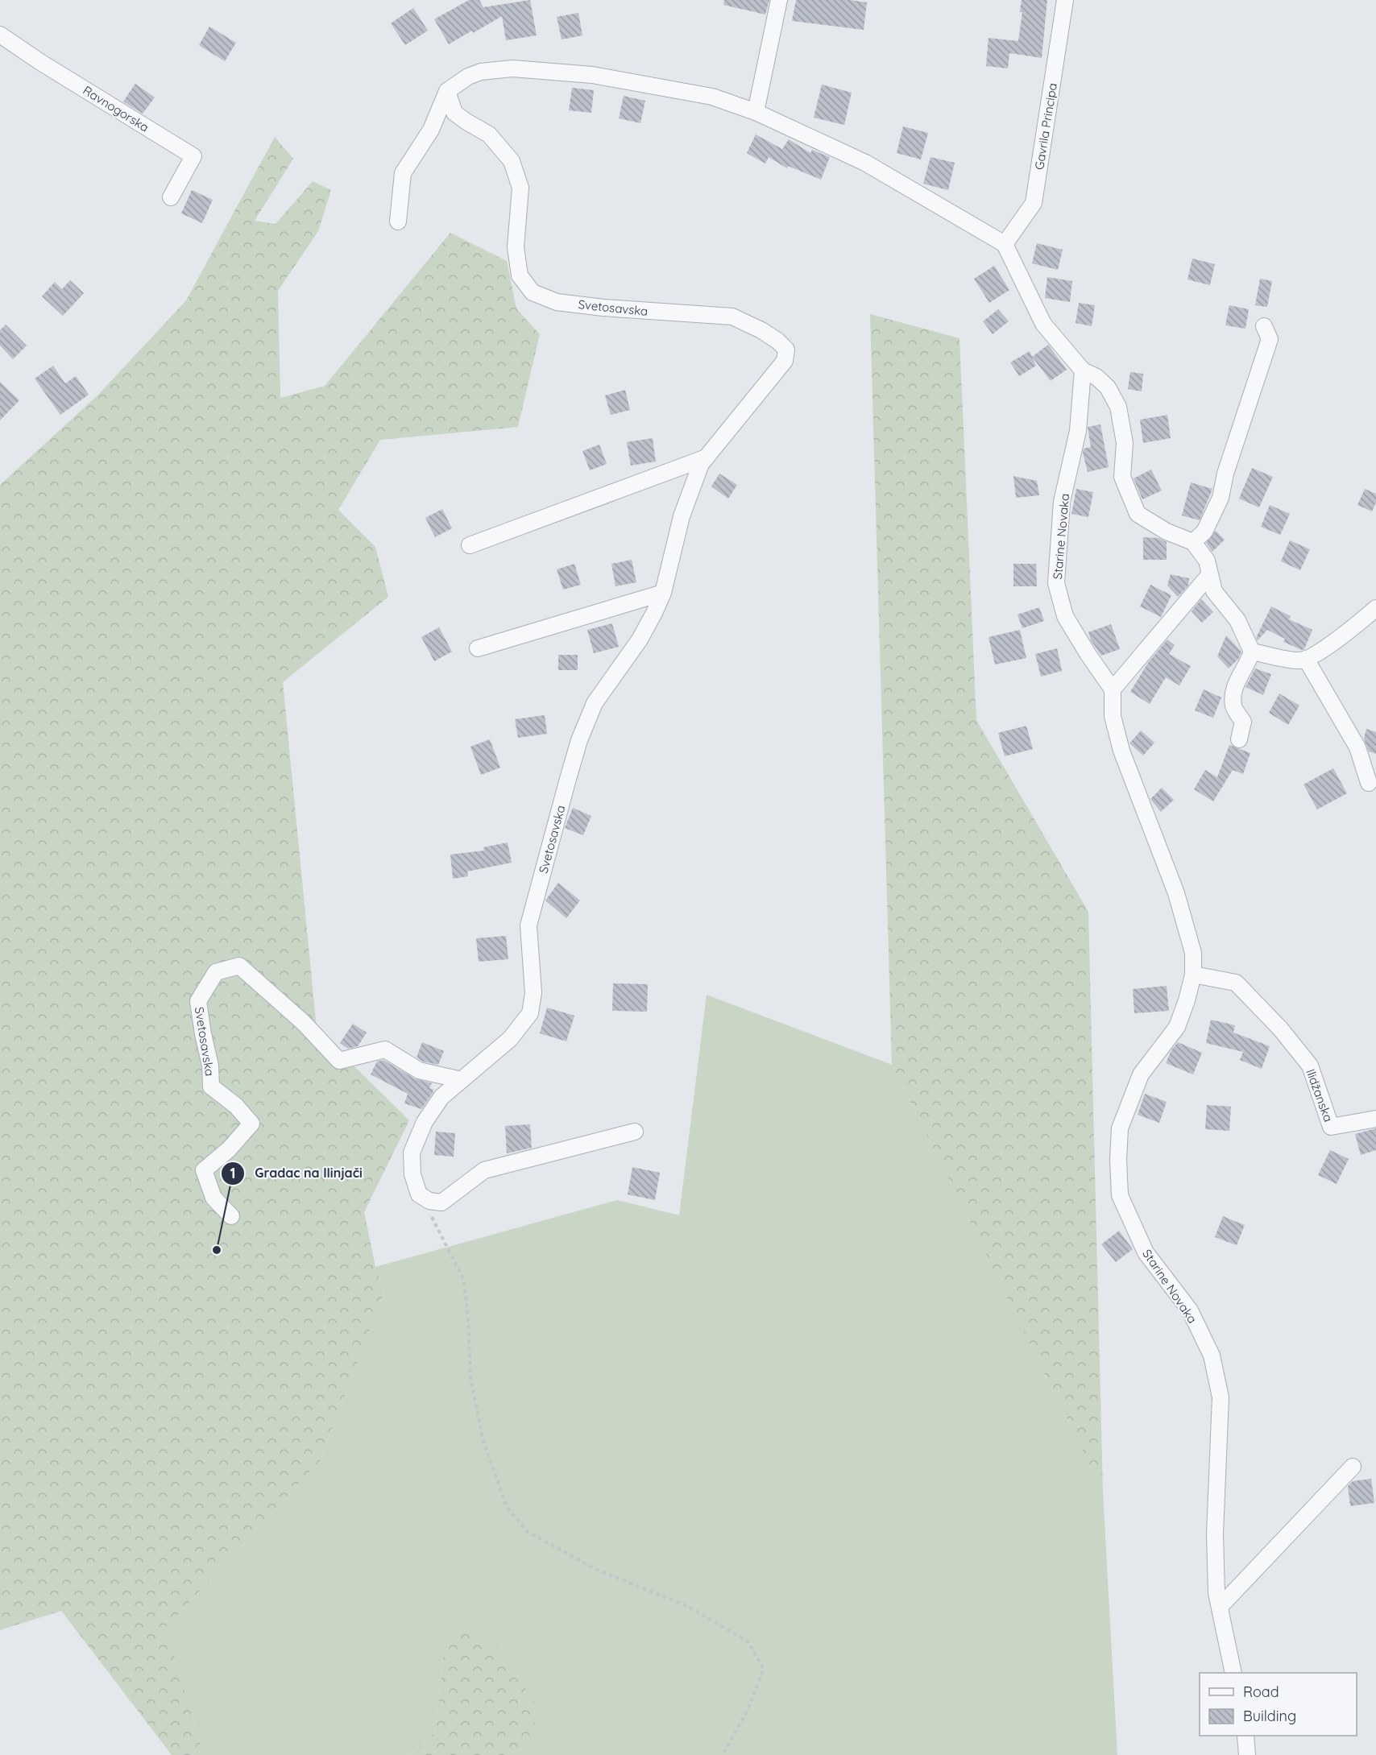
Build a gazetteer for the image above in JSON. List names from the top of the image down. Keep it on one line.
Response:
{"streets":{"street":["Ravnogorska","Gavrila Principa","Svetosavska","Starine Novaka","Ilidžanska"]},"crossings":[["Starine Novaka","Ilidžanska"]],"places":["Gradac na Ilinjači"],"legend":["Road","Building"]}
